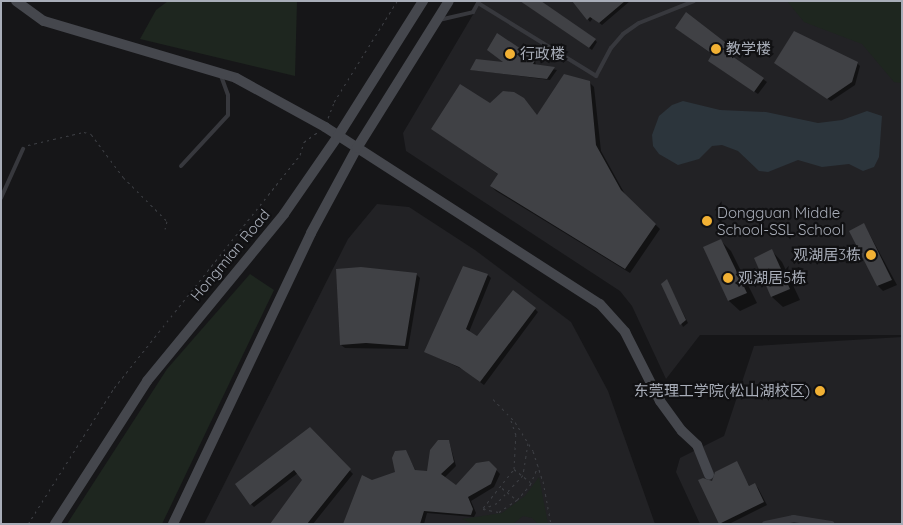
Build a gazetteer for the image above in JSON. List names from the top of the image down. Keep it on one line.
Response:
{"streets":{"main road":["Hongmian Road"]},"places":["教学楼","行政楼","Dongguan Middle School-SSL School","观湖居3栋","观湖居5栋","东莞理工学院(松山湖校区)"]}
